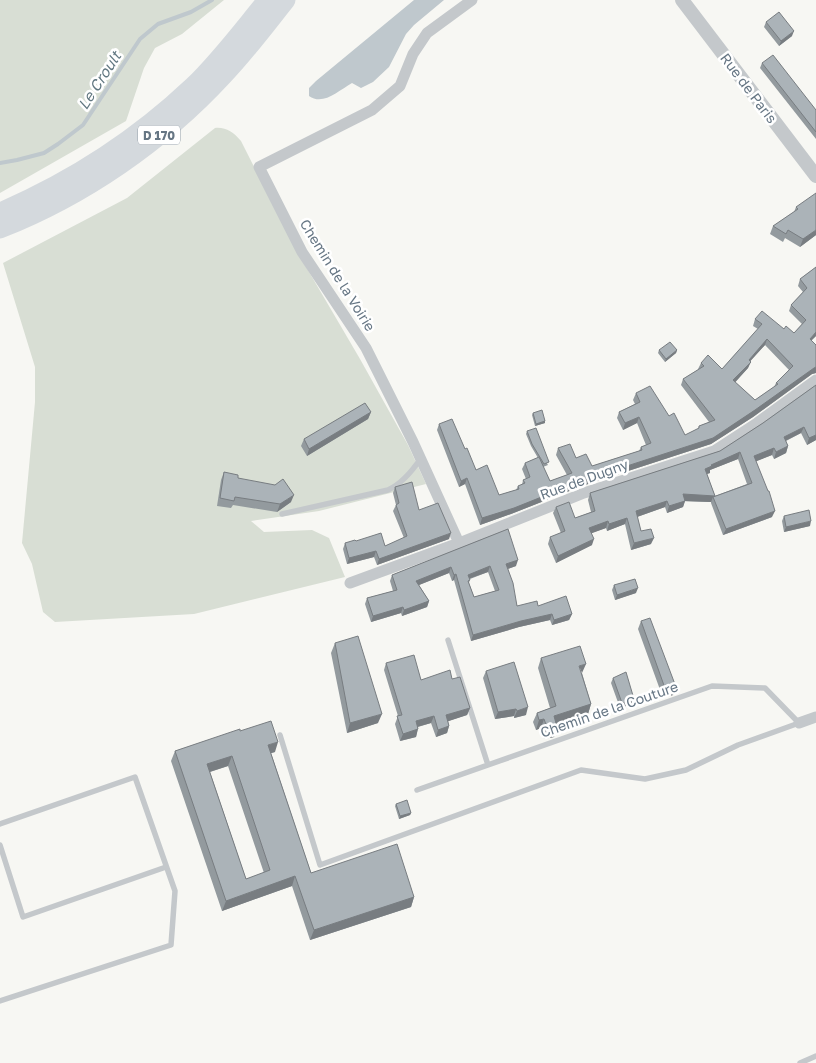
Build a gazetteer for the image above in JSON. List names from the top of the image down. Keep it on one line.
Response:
{"streets":{"highway":["D 170"],"street":["Rue de Paris","Chemin de la Voirie","Rue de Dugny"],"lane":["Chemin de la Couture"]},"crossings":[["Chemin de la Voirie","Rue de Dugny"]],"water":["Le Croult"]}
